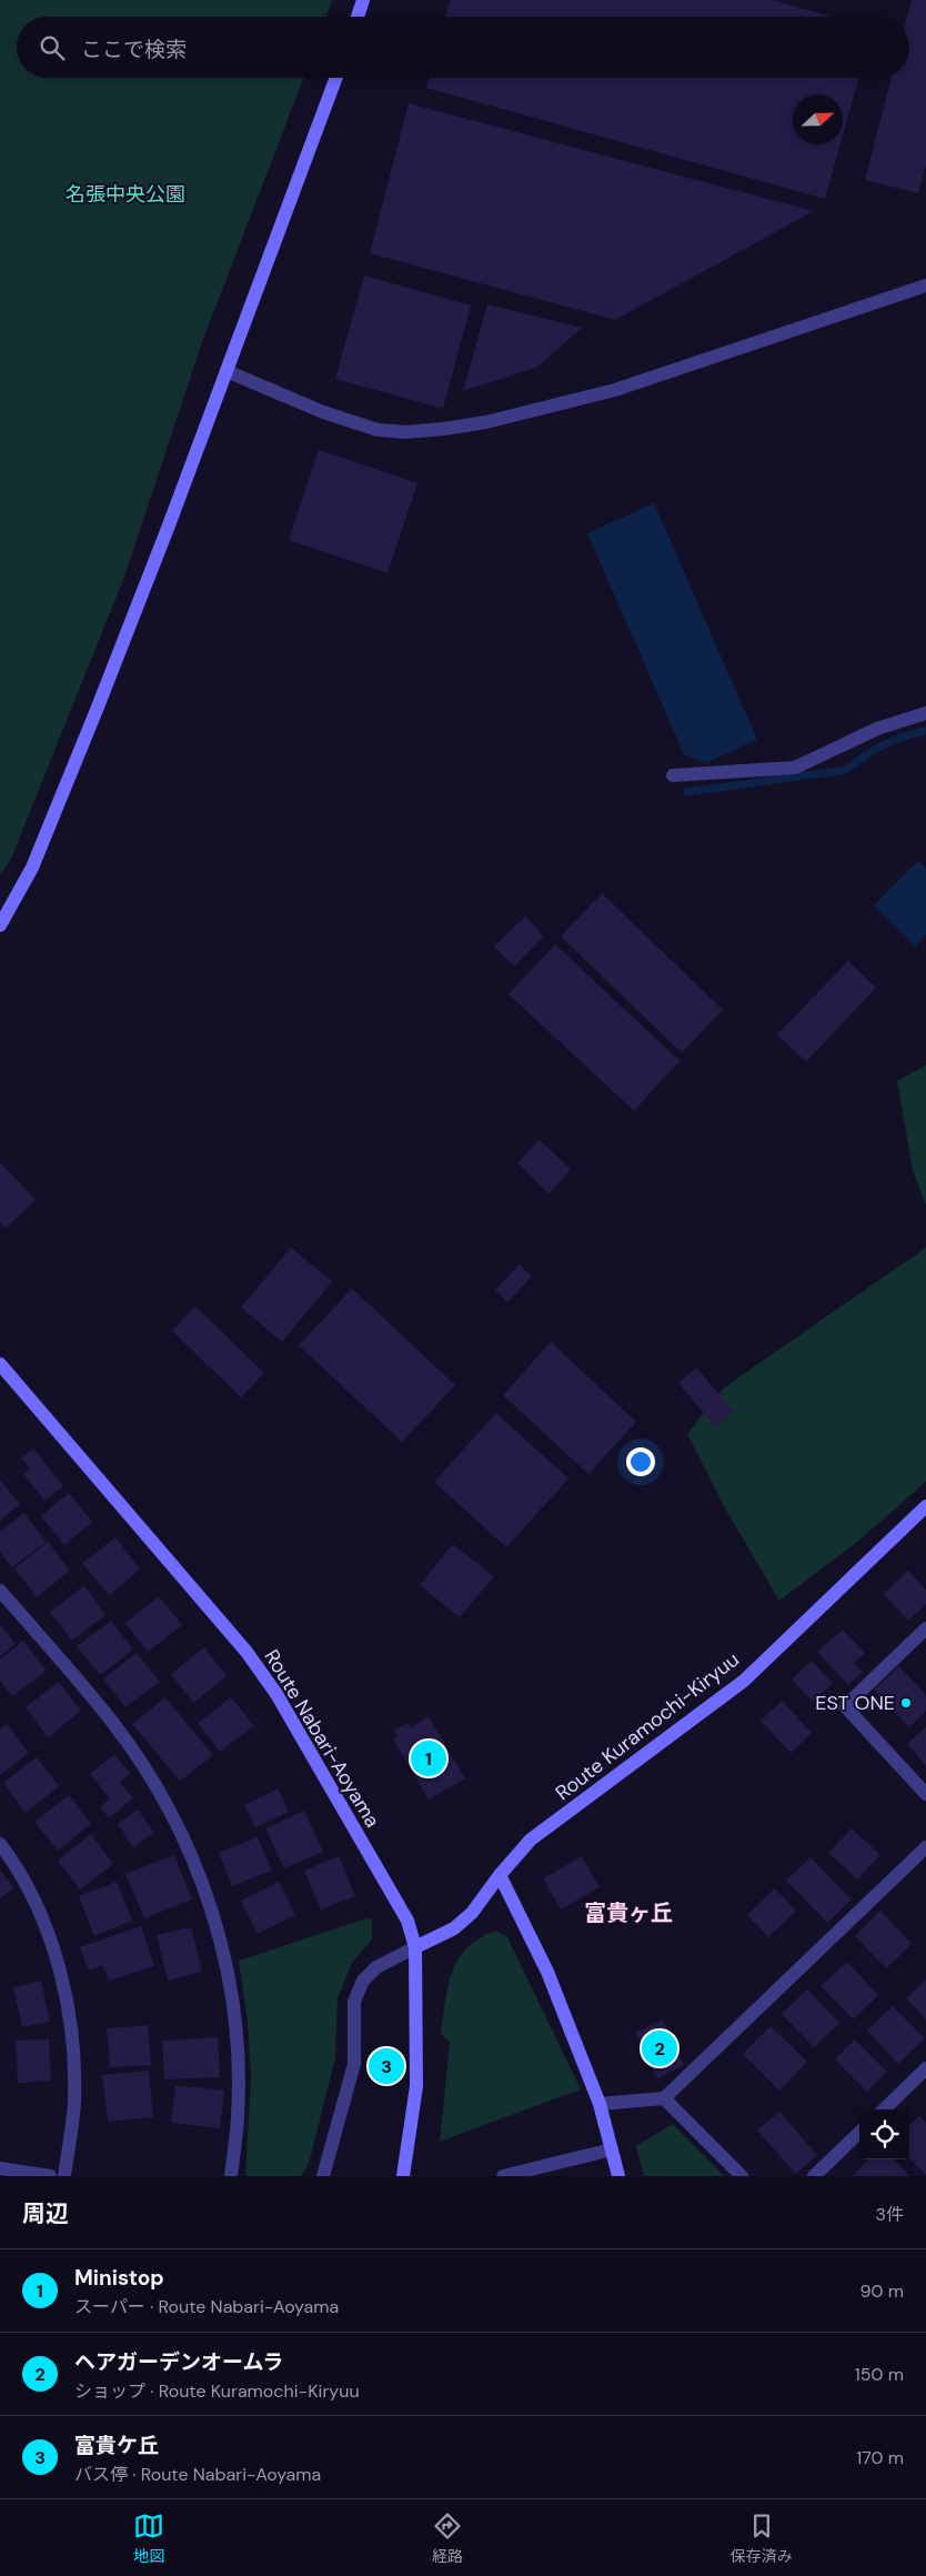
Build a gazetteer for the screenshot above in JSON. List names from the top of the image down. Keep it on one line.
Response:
{"streets":{"main road":["Route Kuramochi-Kiryuu","Route Nabari-Aoyama"]},"crossings":[["Route Kuramochi-Kiryuu","Route Nabari-Aoyama"]],"districts":["富貴ヶ丘"],"parks":["名張中央公園"],"places":["EST ONE"],"north":"right","page":{"search":"ここで検索","pins":["1","2","3"],"heading":["周辺","3件"],"list":[{"mark":"1","name":"Ministop","note":"スーパー · Route Nabari-Aoyama","value":"90 m"},{"mark":"2","name":"ヘアガーデンオームラ","note":"ショップ · Route Kuramochi-Kiryuu","value":"150 m"},{"mark":"3","name":"富貴ケ丘","note":"バス停 · Route Nabari-Aoyama","value":"170 m"}],"nav":["地図","経路","保存済み"]}}
